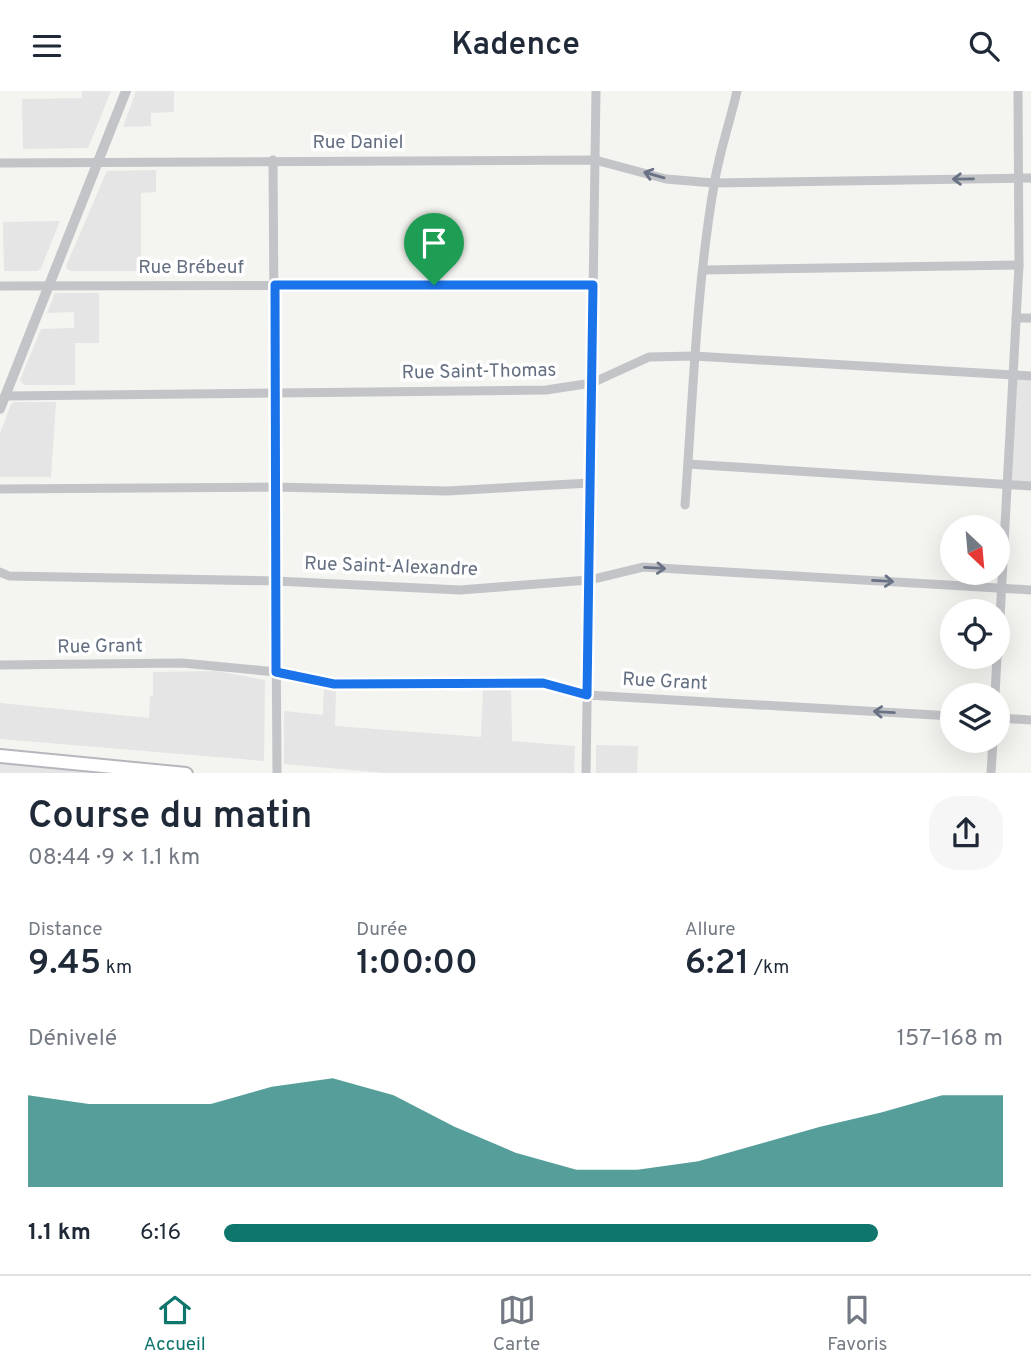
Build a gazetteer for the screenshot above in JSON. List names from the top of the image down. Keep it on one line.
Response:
{"streets":{"street":["Rue Daniel","Rue Brébeuf","Rue Saint-Thomas","Rue Saint-Alexandre","Rue Grant"]},"one_way":["Rue Daniel","Rue Saint-Alexandre","Rue Grant"],"north":"bottom right","page":{"header":"Kadence","heading":["Course du matin","08:44 · 9 × 1.1 km"],"stats":[["Distance","9.45 km"],["Durée","1:00:00"],["Allure","6:21 /km"]],"chart":["Dénivelé","157–168 m"],"list":[{"name":"1.1 km","note":"6:16"}],"tabs":["Accueil","Carte","Favoris"]}}
